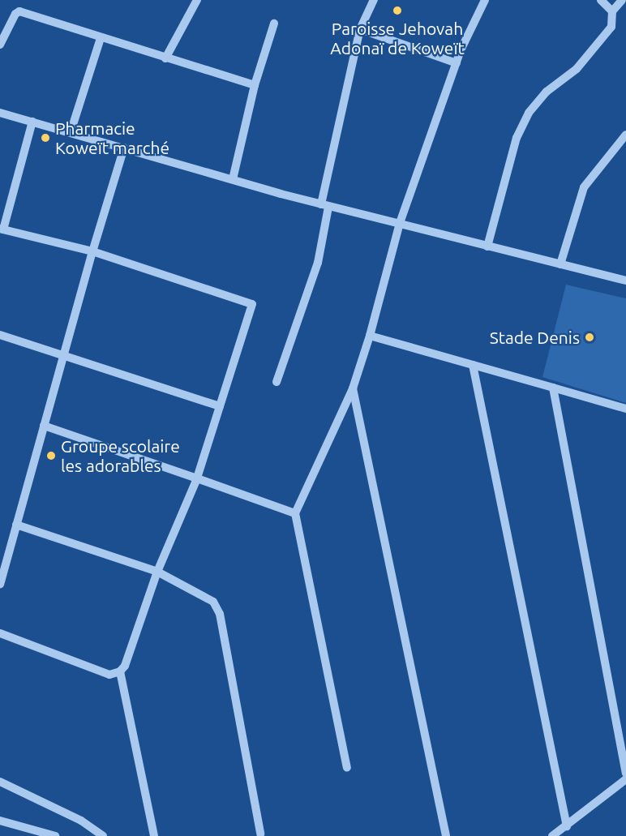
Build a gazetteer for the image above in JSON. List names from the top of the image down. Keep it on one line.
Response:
{"places":["Paroisse Jehovah Adonaï de Koweït","Pharmacie Koweït marché","Stade Denis","Groupe scolaire les adorables"]}
